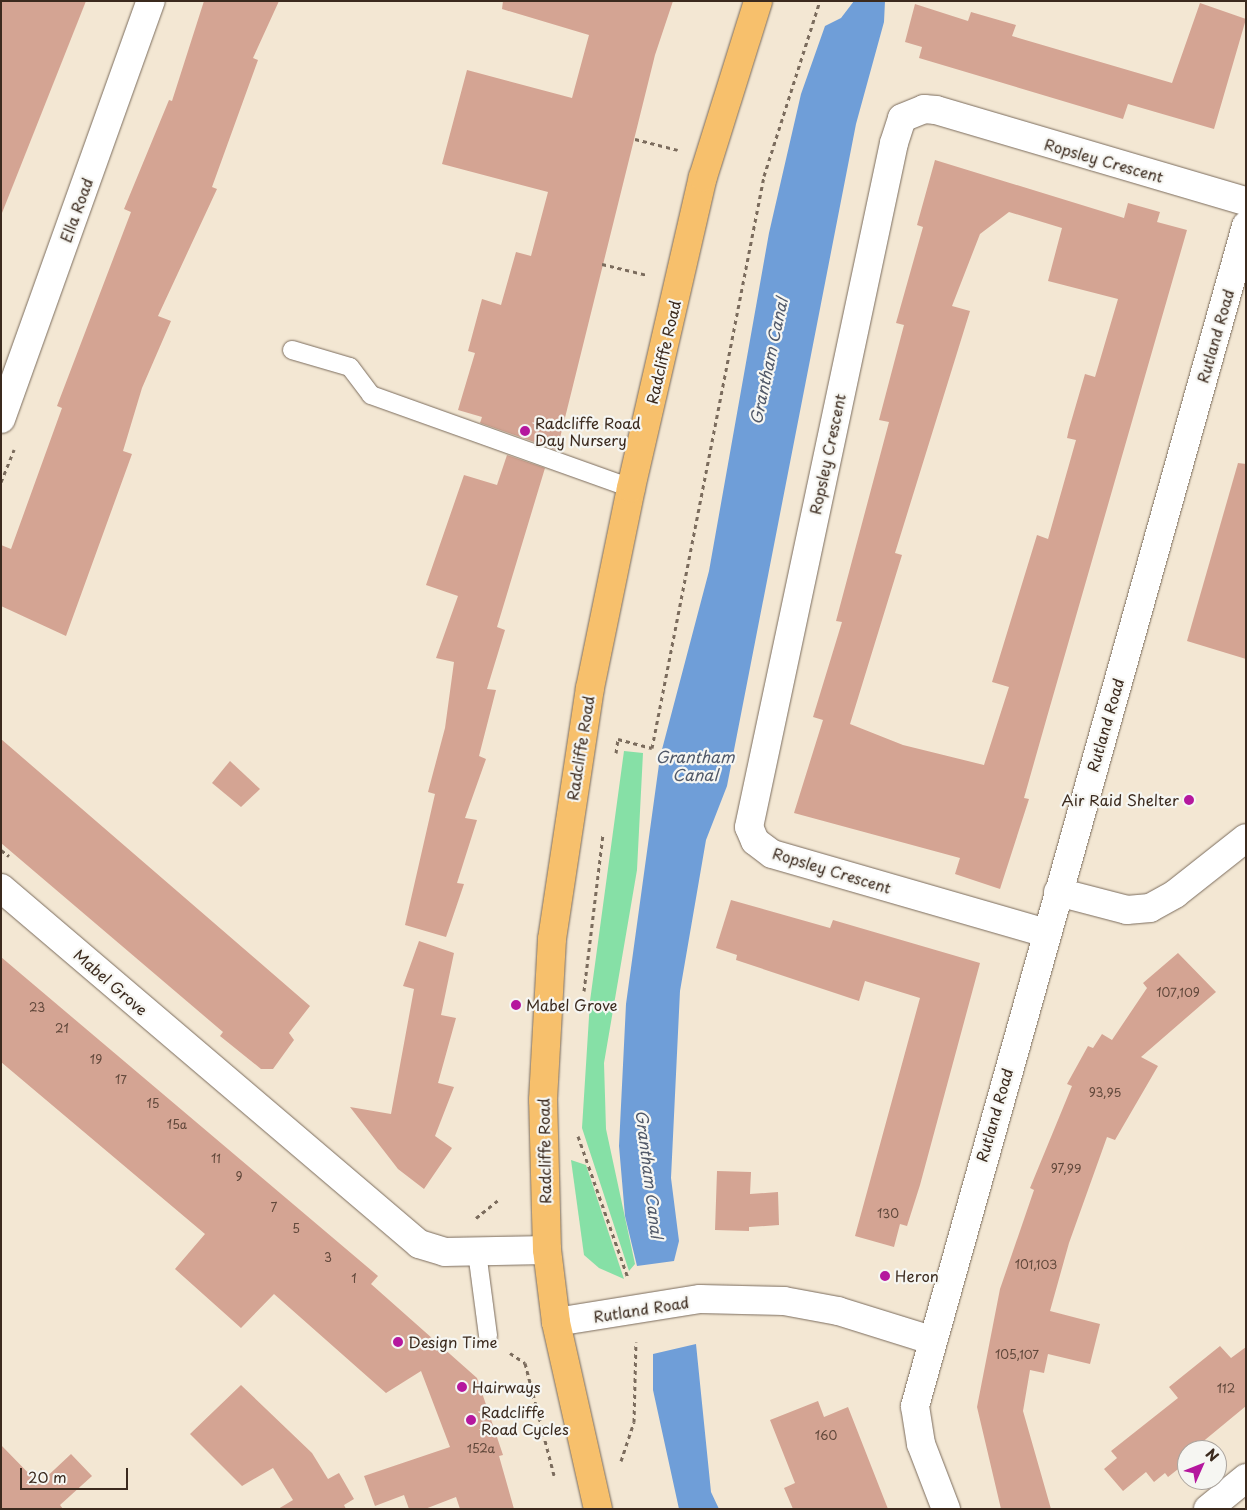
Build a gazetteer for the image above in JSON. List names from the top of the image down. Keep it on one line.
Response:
{"streets":{"highway":["Radcliffe Road"],"street":["Ropsley Crescent","Ella Road","Rutland Road","Mabel Grove"]},"crossings":[["Ropsley Crescent","Rutland Road"],["Rutland Road","Radcliffe Road"],["Radcliffe Road","Mabel Grove"]],"water":["Grantham Canal"],"places":["Radcliffe Road Day Nursery","Air Raid Shelter","Mabel Grove","Heron","Design Time","Hairways","Radcliffe Road Cycles"],"house_numbers":["107,109","23","21","19","17","93,95","15","15a","11","97,99","9","7","130","5","3","101,103","1","105,107","112","160","152a"],"scale_bar":"20 m","north":"top right"}
